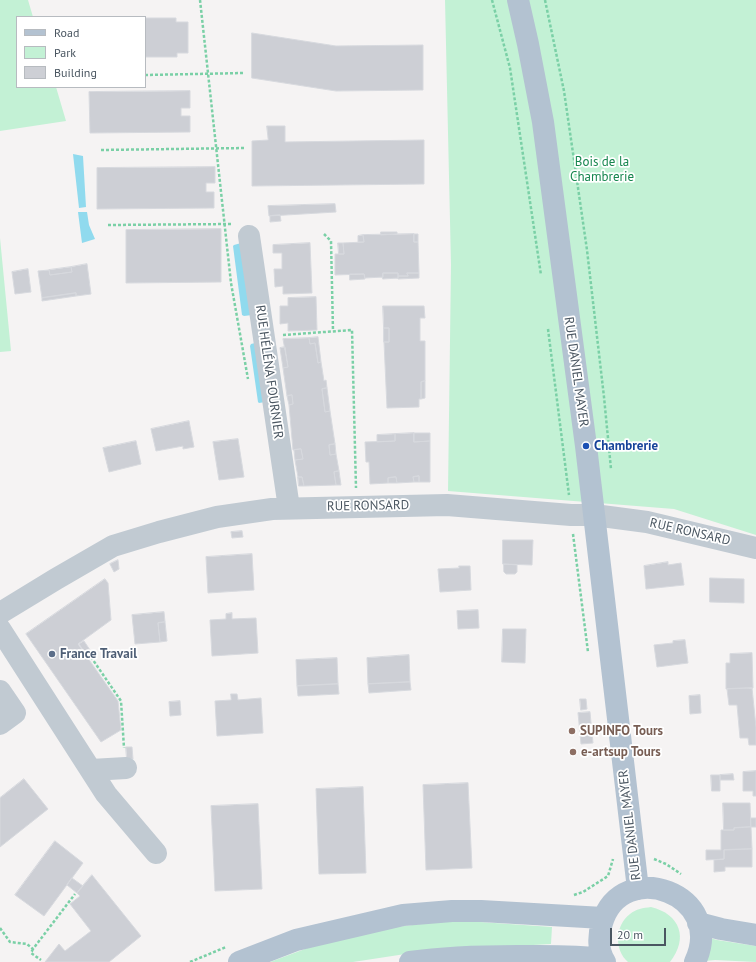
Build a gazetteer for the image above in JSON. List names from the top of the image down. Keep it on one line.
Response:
{"streets":{"main road":["RUE DANIEL MAYER"],"street":["RUE HÉLÉNA FOURNIER","RUE RONSARD"]},"crossings":[["RUE HÉLÉNA FOURNIER","RUE RONSARD"],["RUE DANIEL MAYER","RUE RONSARD"]],"parks":["Bois de la Chambrerie"],"places":["Chambrerie","France Travail","SUPINFO Tours","e-artsup Tours"],"legend":["Road","Park","Building"],"scale_bar":"20 m"}
